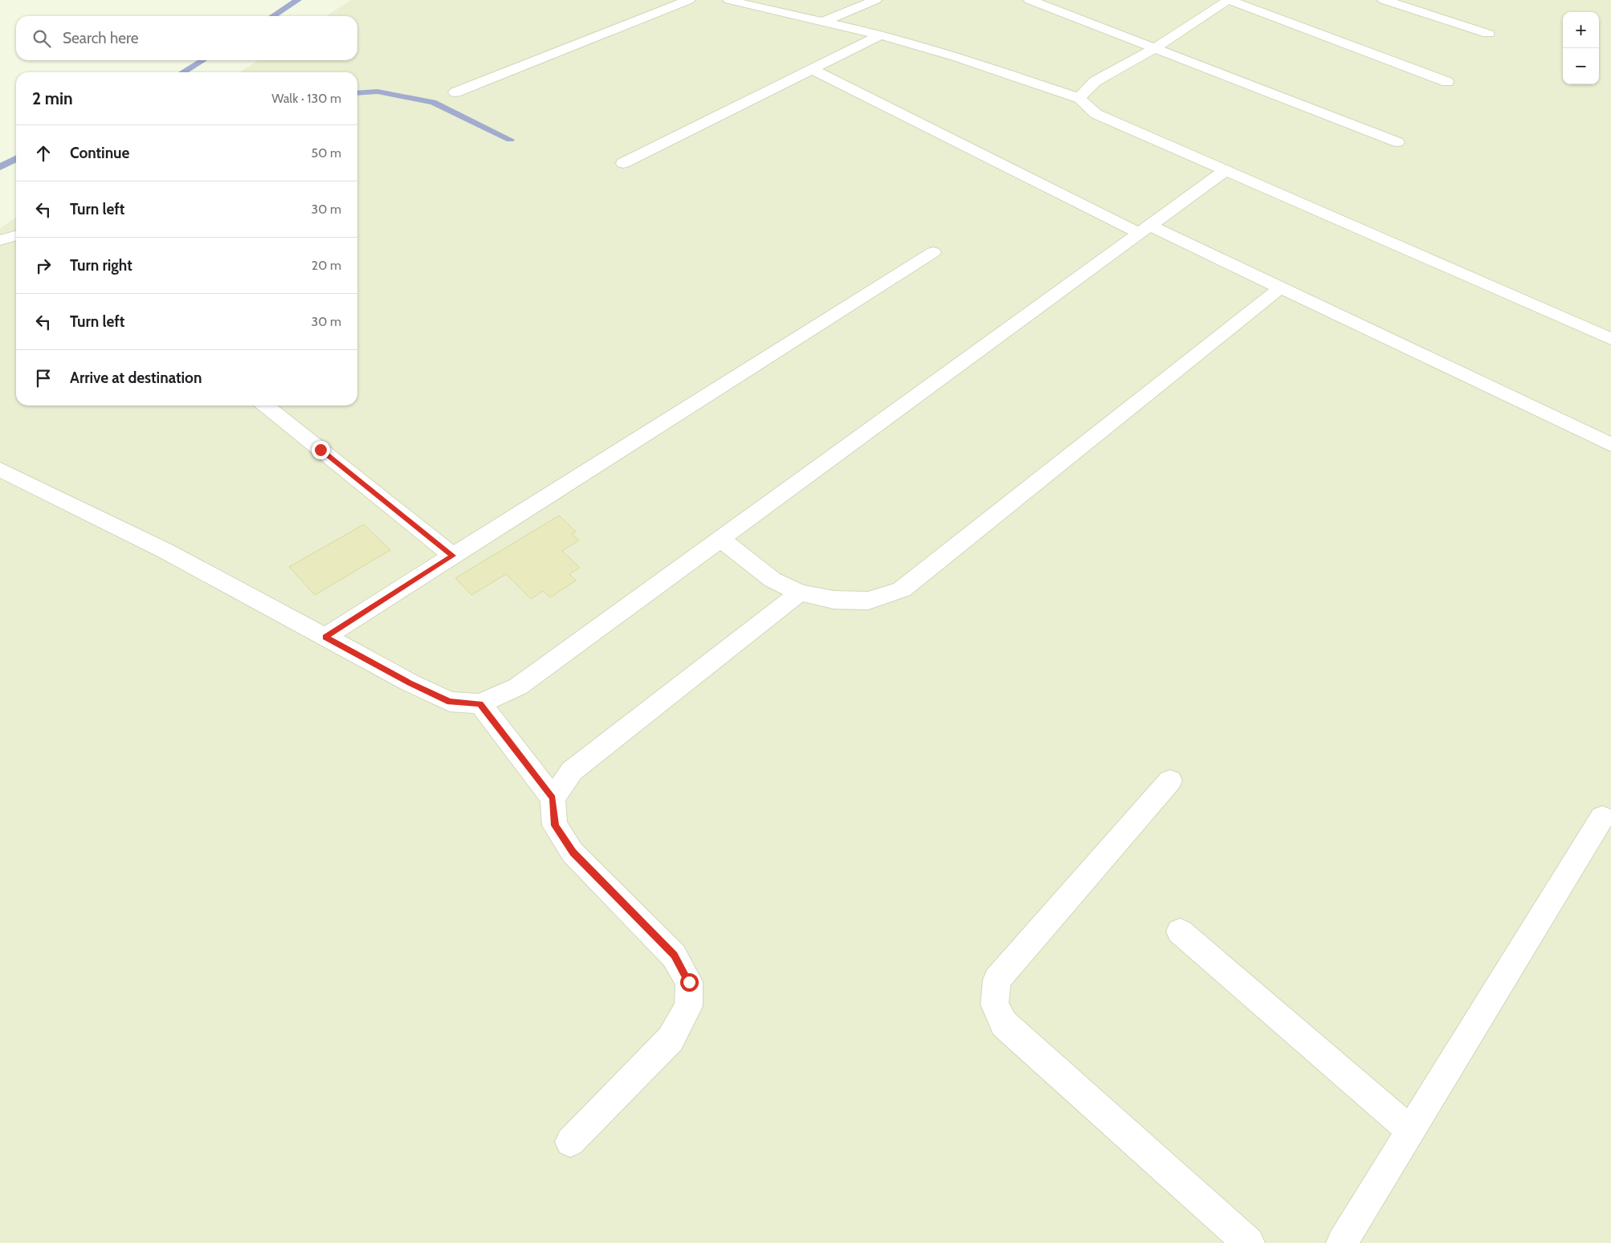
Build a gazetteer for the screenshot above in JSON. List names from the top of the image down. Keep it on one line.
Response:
{"page":{"map_buttons":["+","−"],"search":"Search here","heading":["2 min","Walk · 130 m"],"list":[["Continue","50 m"],["Turn left","30 m"],["Turn right","20 m"],["Turn left","30 m"],"Arrive at destination"]}}
